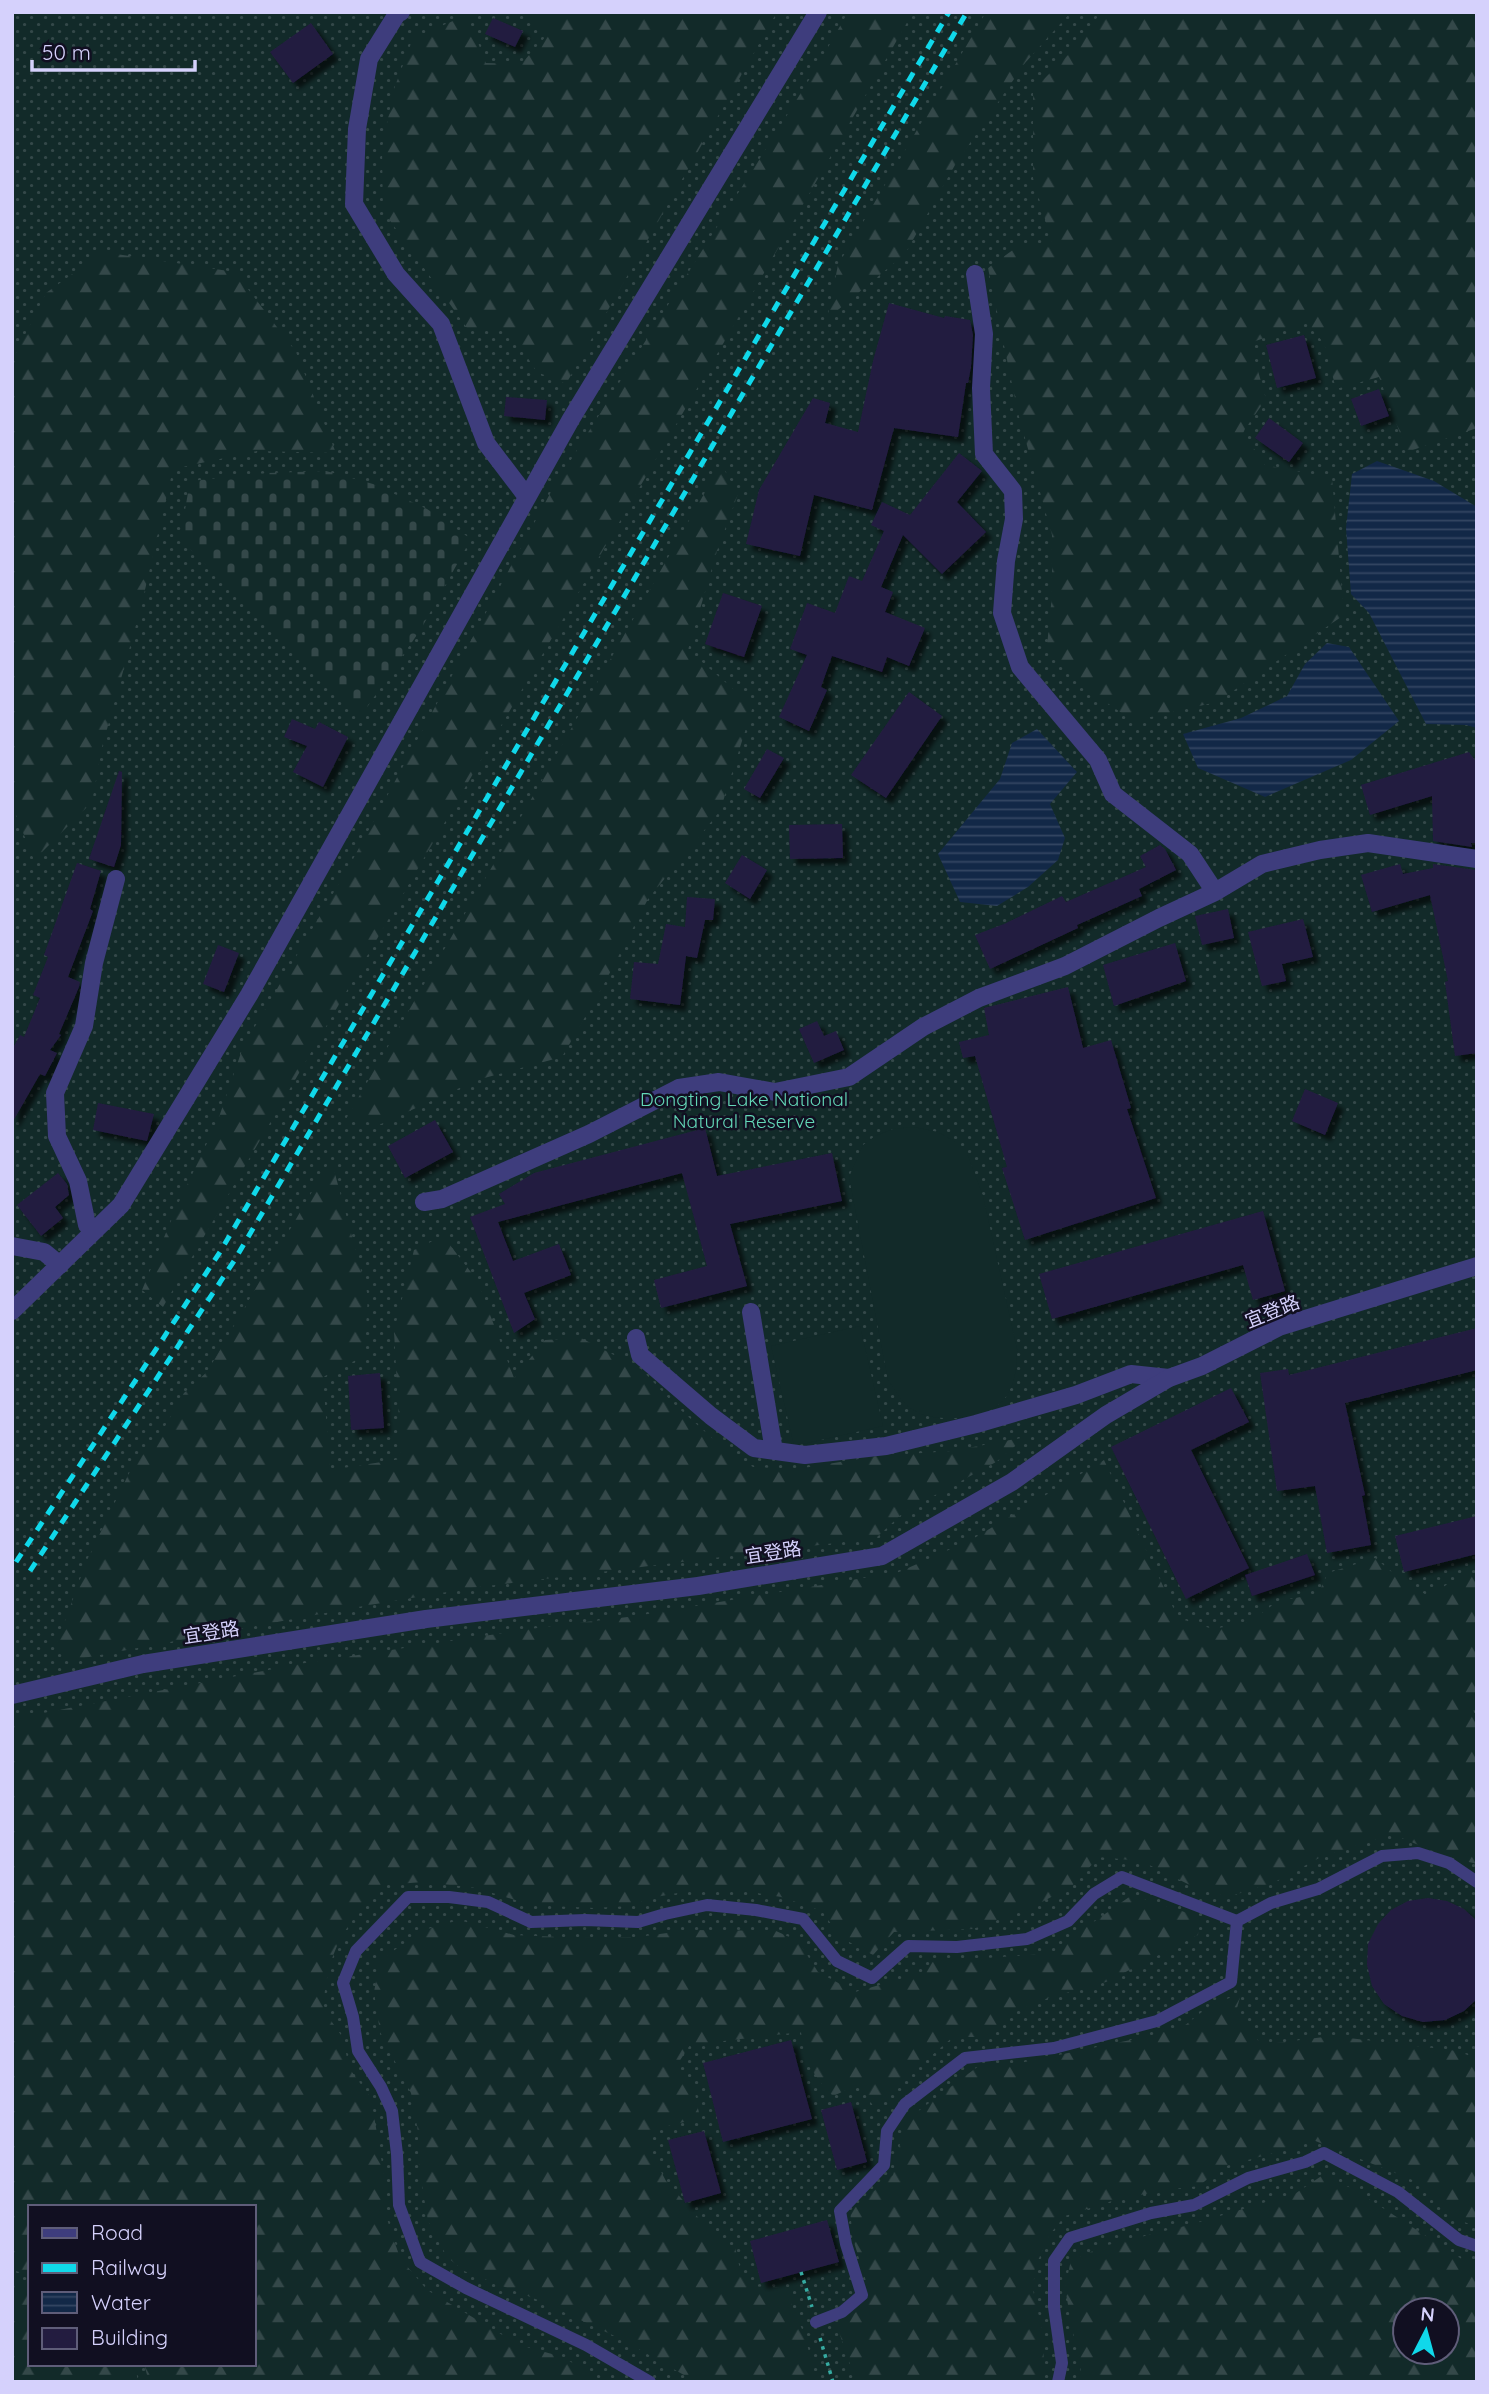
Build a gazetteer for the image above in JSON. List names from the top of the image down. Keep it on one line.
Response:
{"streets":{"street":["宜登路"]},"parks":["Dongting Lake National Natural Reserve"],"legend":["Road","Railway","Water","Building"],"scale_bar":"50 m","north":"top"}
